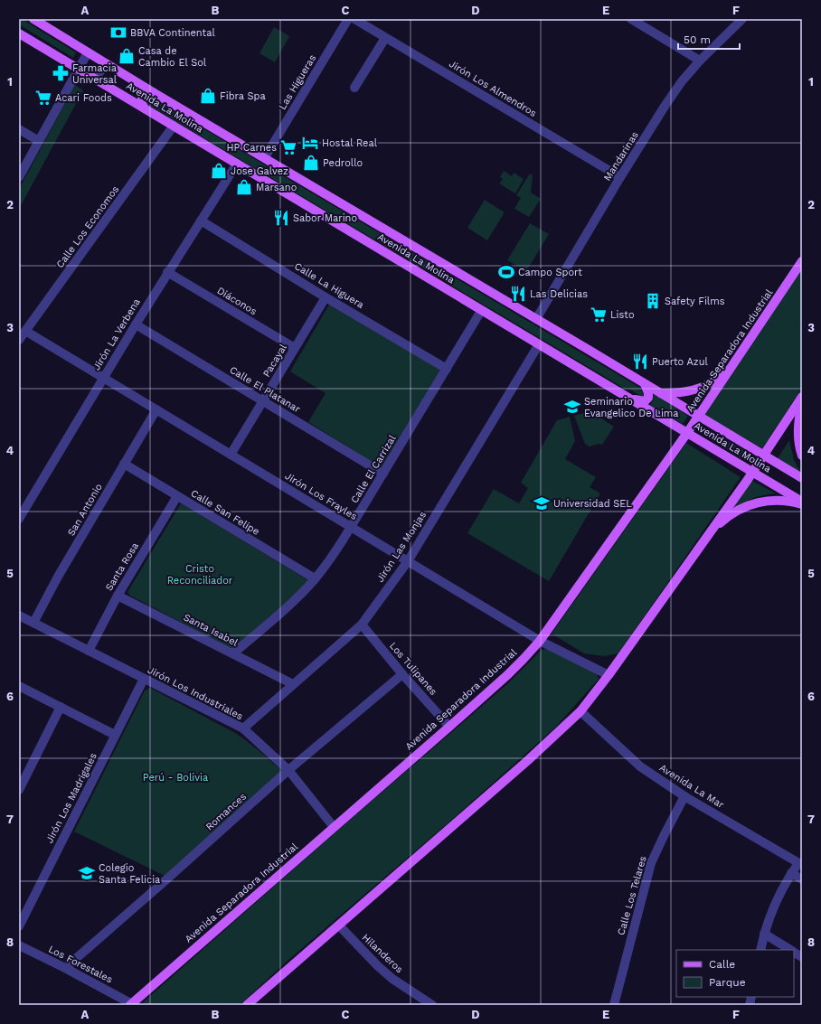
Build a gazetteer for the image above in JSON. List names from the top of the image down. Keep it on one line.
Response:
{"streets":{"main road":["Avenida La Molina","Avenida Separadora Industrial"],"street":["Las Higueras","Jirón Los Almendros","Mandarinas","Calle Los Economos","Calle La Higuera","Diáconos","Jirón La Verbena","Pacayal","Calle El Platanar","Calle El Carrizal","Jirón Los Frayles","San Antonio","Calle San Felipe","Jirón Las Monjas","Santa Rosa","Santa Isabel","Los Tulipanes","Jirón Los Industriales","Avenida La Mar","Jirón Los Madrigales","Romances","Calle Los Telares","Hilanderos","Los Forestales"]},"crossings":[["Las Higueras","Avenida La Molina"],["Jirón Los Almendros","Mandarinas"],["Avenida La Molina","Mandarinas"],["Avenida La Molina","Calle Los Economos"],["Avenida La Molina","Jirón La Verbena"],["Avenida La Molina","Avenida Separadora Industrial"],["Avenida La Molina","Calle El Carrizal"],["Avenida La Molina","Jirón Las Monjas"],["Calle Los Economos","Jirón Los Frayles"],["Calle La Higuera","Jirón La Verbena"],["Calle La Higuera","Pacayal"],["Calle La Higuera","Calle El Carrizal"],["Diáconos","Jirón La Verbena"],["Diáconos","Pacayal"],["Jirón La Verbena","Calle El Platanar"],["Jirón La Verbena","Jirón Los Frayles"],["Avenida Separadora Industrial","Jirón Los Frayles"],["Avenida Separadora Industrial","Los Tulipanes"],["Avenida Separadora Industrial","Jirón Los Industriales"],["Avenida Separadora Industrial","Los Forestales"],["Pacayal","Calle El Platanar"],["Pacayal","Jirón Los Frayles"],["Calle El Platanar","Calle El Carrizal"],["Calle El Carrizal","Jirón Los Frayles"],["Calle El Carrizal","Calle San Felipe"],["Calle El Carrizal","Santa Isabel"],["Jirón Los Frayles","San Antonio"],["Jirón Los Frayles","Jirón Las Monjas"],["San Antonio","Calle San Felipe"],["San Antonio","Jirón Los Industriales"],["Calle San Felipe","Santa Rosa"],["Jirón Las Monjas","Santa Isabel"],["Jirón Las Monjas","Los Tulipanes"],["Jirón Las Monjas","Jirón Los Industriales"],["Santa Rosa","Santa Isabel"],["Santa Rosa","Jirón Los Industriales"],["Los Tulipanes","Romances"],["Jirón Los Industriales","Jirón Los Madrigales"],["Jirón Los Industriales","Romances"],["Avenida La Mar","Calle Los Telares"],["Romances","Los Forestales"]],"parks":["Cristo Reconciliador","Perú - Bolivia"],"places":{"bank":["BBVA Continental"],"shop":["Casa de Cambio El Sol","Fibra Spa","Pedrollo","Jose Galvez","Marsano"],"pharmacy":["Farmacia Universal"],"supermarket":["Acari Foods","HP Carnes","Listo"],"hotel":["Hostal Real"],"restaurant":["Sabor Marino","Las Delicias","Puerto Azul"],"sports":["Campo Sport"],"building":["Safety Films"],"school or university":["Seminario Evangelico De Lima","Universidad SEL","Colegio Santa Felicia"]},"legend":["Calle","Parque"],"scale_bar":"50 m","grid":{"columns":["A","B","C","D","E","F"],"rows":["1","2","3","4","5","6","7","8"]}}
